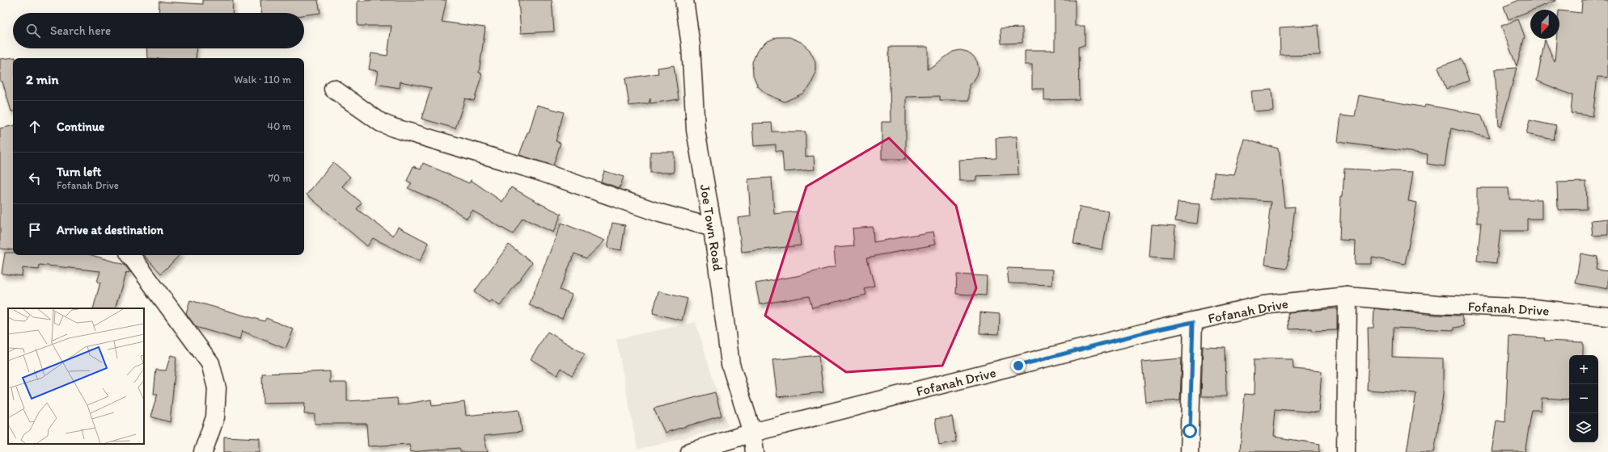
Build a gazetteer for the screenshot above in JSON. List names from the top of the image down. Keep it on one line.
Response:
{"streets":{"street":["Joe Town Road","Fofanah Drive"]},"crossings":[["Joe Town Road","Fofanah Drive"]],"north":"bottom","page":{"search":"Search here","heading":["2 min","Walk · 110 m"],"list":[["Continue","40 m"],["Turn left","Fofanah Drive","70 m"],"Arrive at destination"],"map_buttons":["+","−"]}}
